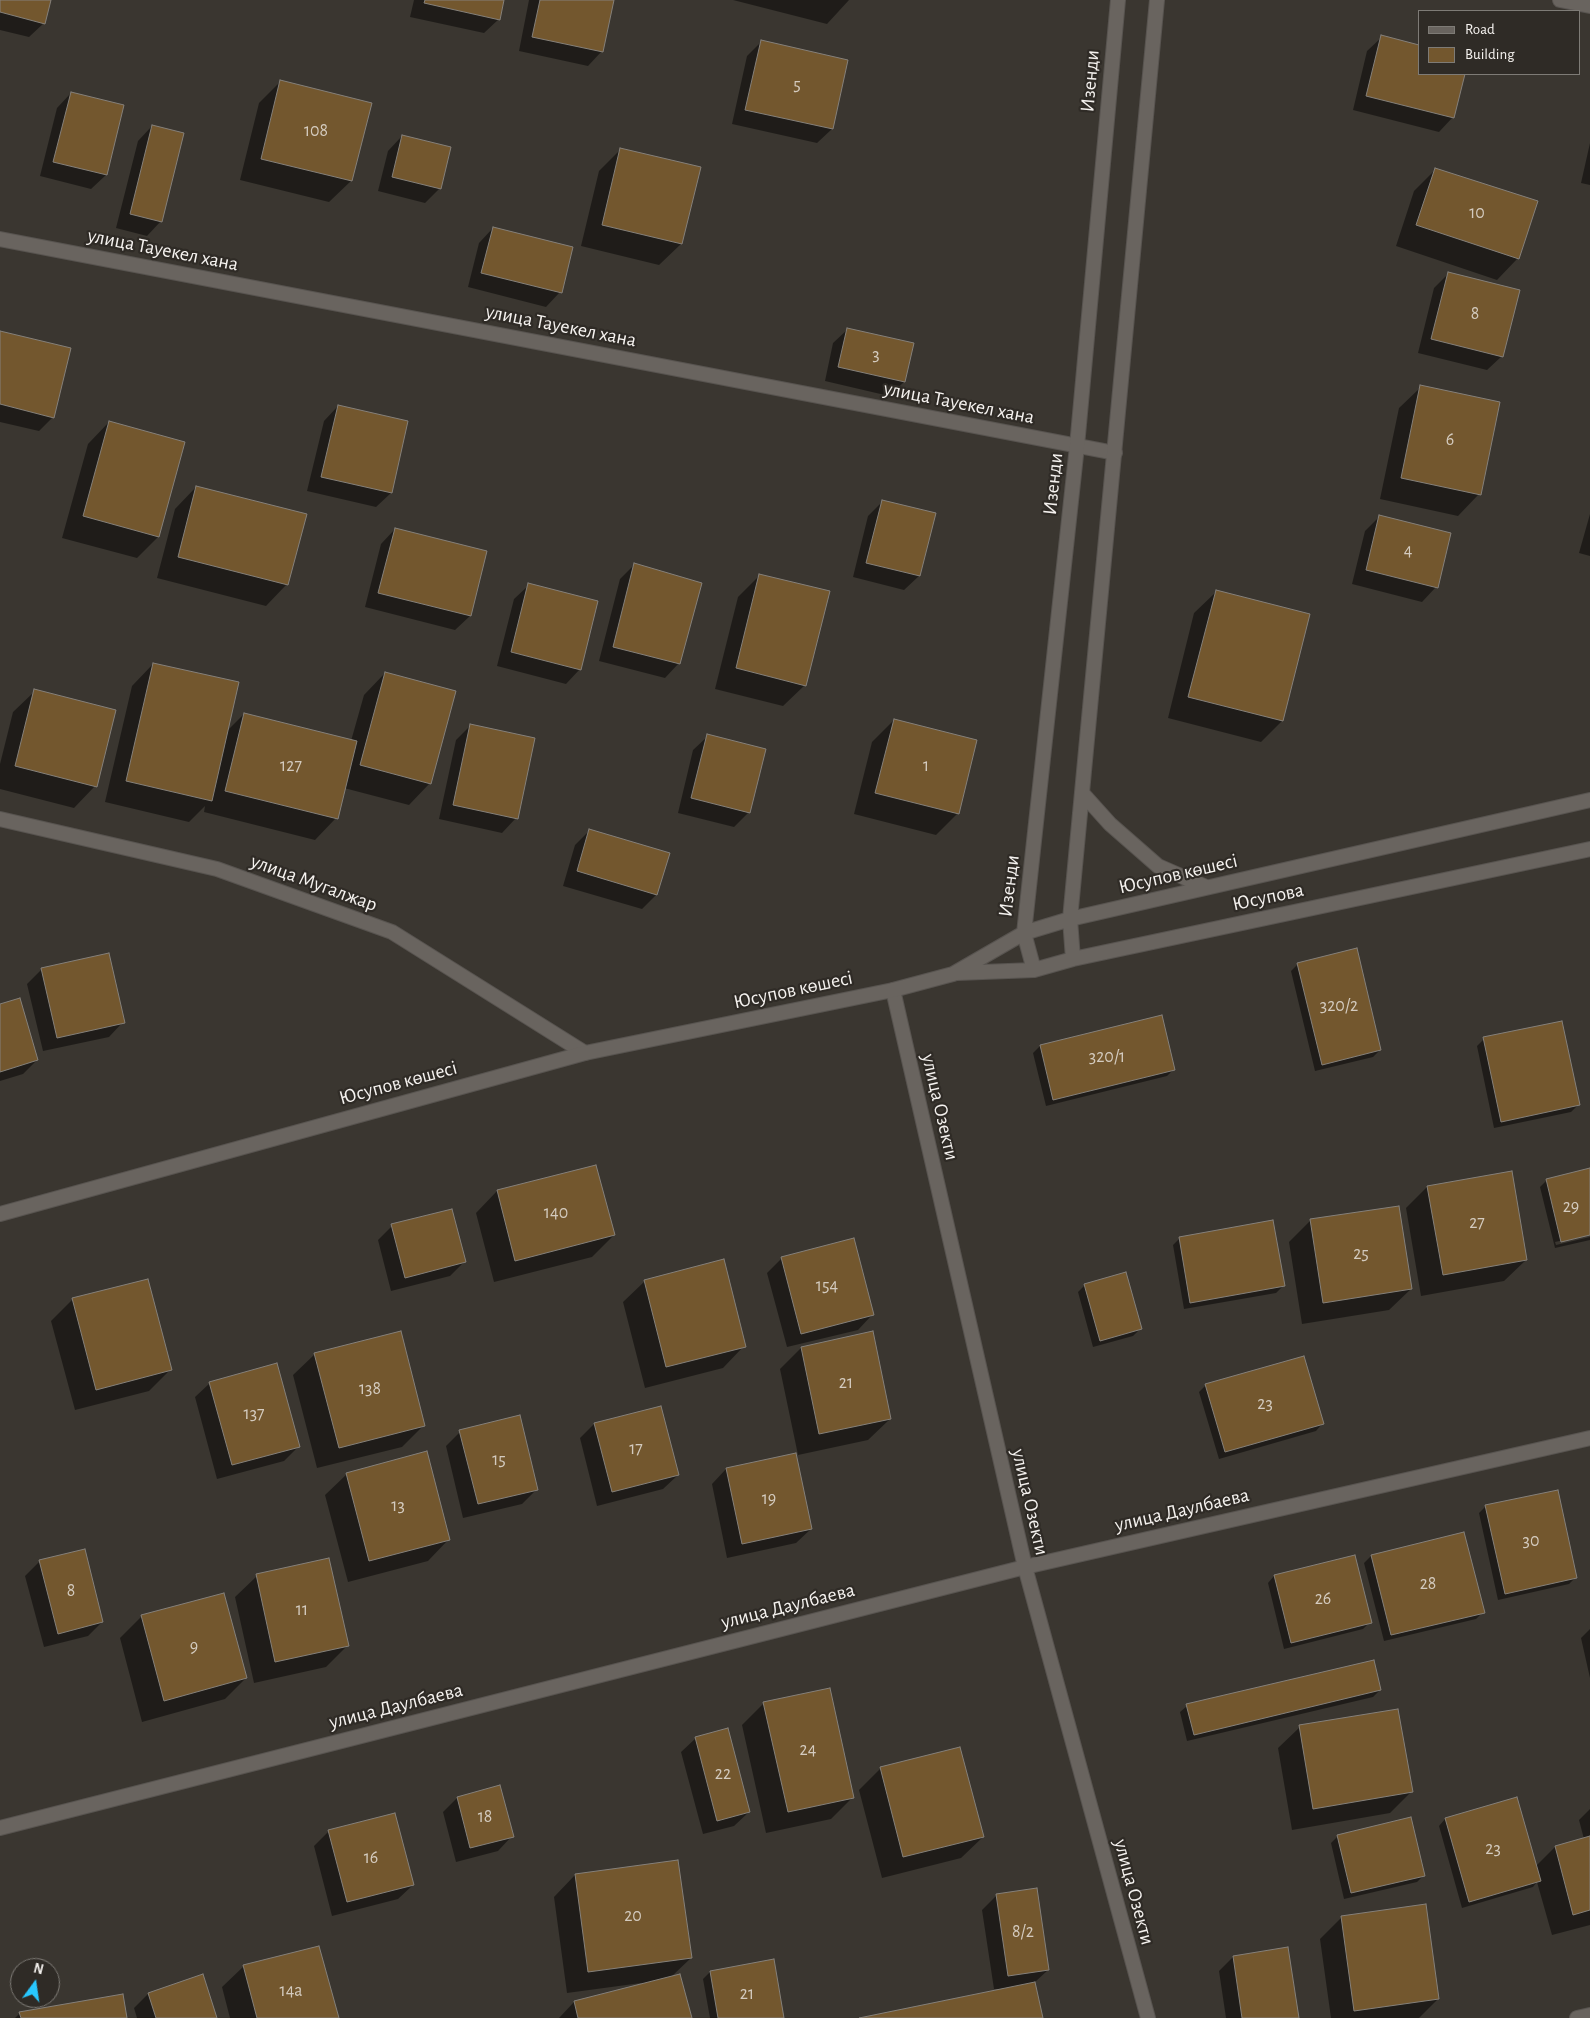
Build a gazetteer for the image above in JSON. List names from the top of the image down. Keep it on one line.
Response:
{"streets":{"street":["Изенди","улица Тауекел хана","Юсупов көшесі","улица Мугалжар","Юсупова","улица Озекти","улица Даулбаева"]},"crossings":[["Изенди","улица Тауекел хана"],["Изенди","Юсупов көшесі"],["Изенди","Юсупова"],["Юсупов көшесі","улица Мугалжар"],["Юсупов көшесі","Юсупова"],["Юсупов көшесі","улица Озекти"],["улица Озекти","улица Даулбаева"]],"house_numbers":["5","108","10","8","3","6","4","127","1","320/2","320/1","29","140","27","25","154","21","138","23","137","17","15","19","13","30","28","8","26","11","9","24","22","18","23","16","20","8/2","14а","21"],"legend":["Road","Building"],"north":"top"}
